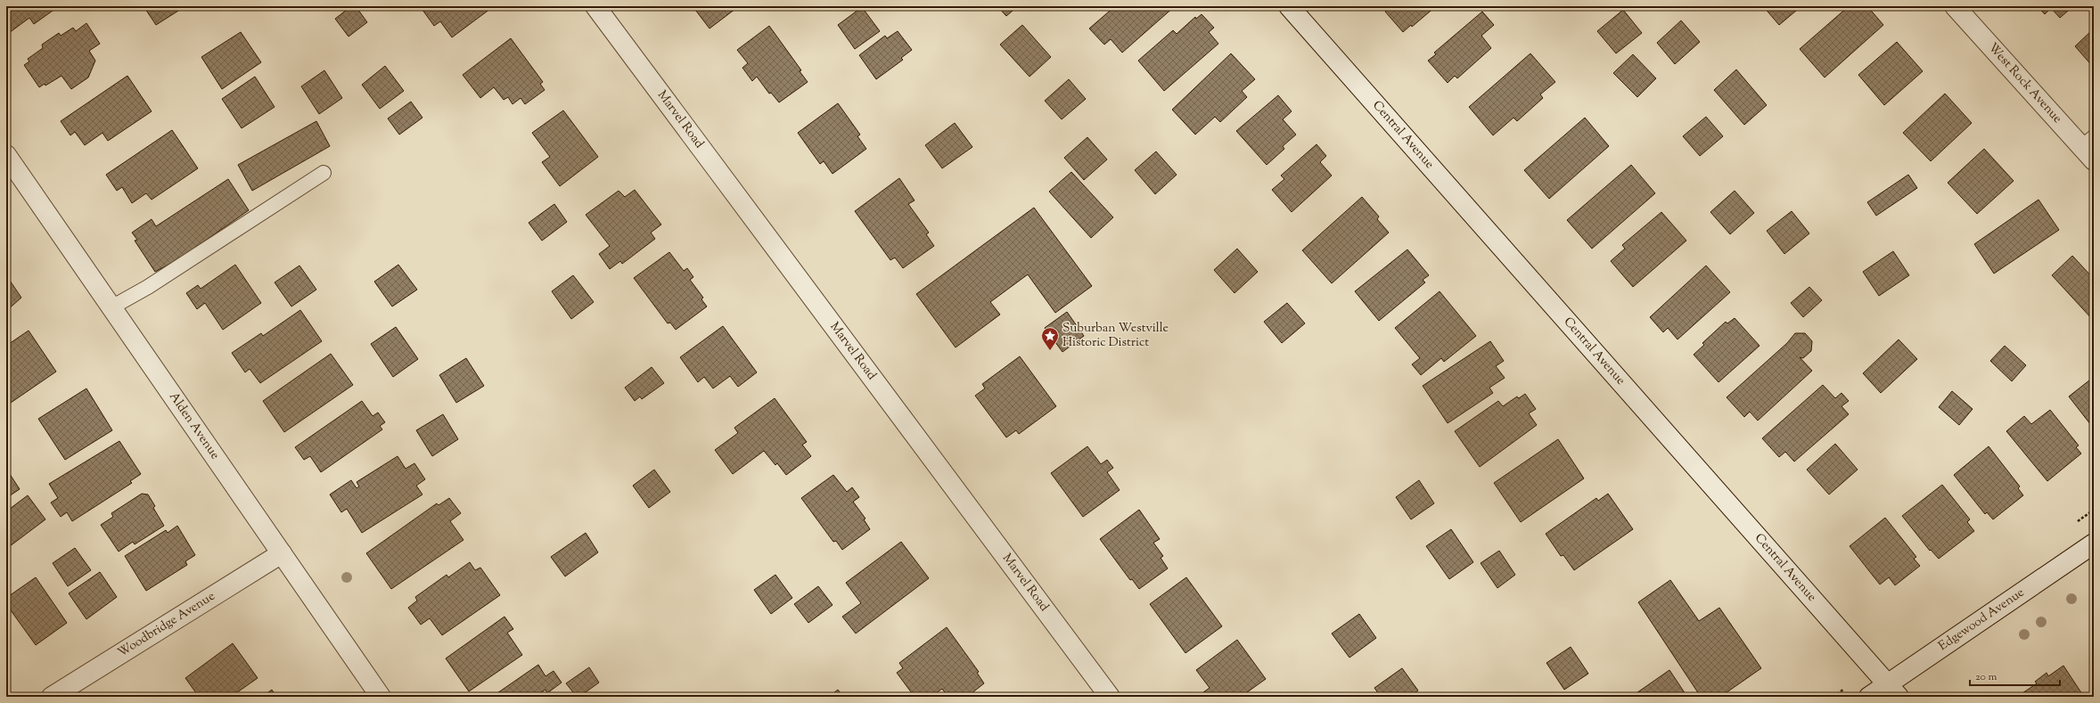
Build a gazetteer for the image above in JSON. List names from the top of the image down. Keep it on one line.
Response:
{"streets":{"street":["West Rock Avenue","Marvel Road","Central Avenue","Alden Avenue","Edgewood Avenue","Woodbridge Avenue"]},"crossings":[["Central Avenue","Edgewood Avenue"],["Alden Avenue","Woodbridge Avenue"]],"places":{"place":["Suburban Westville Historic District"]},"scale_bar":"20 m"}
